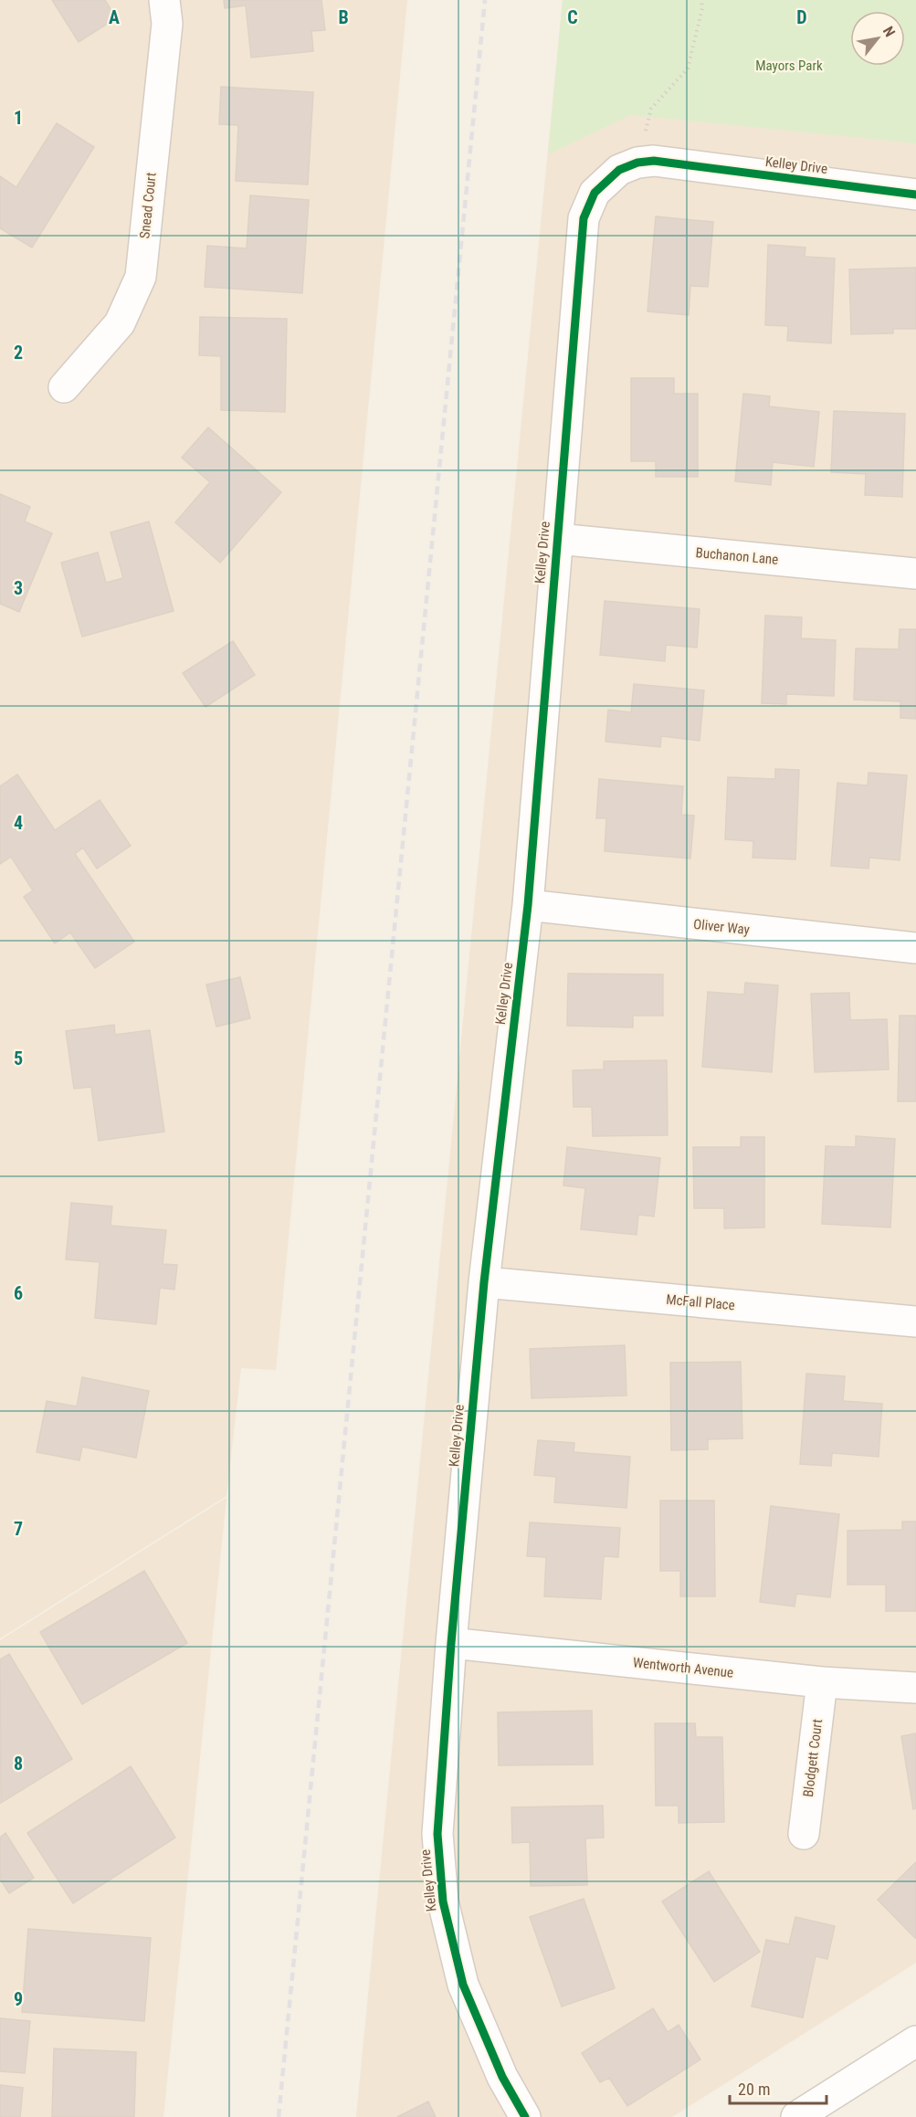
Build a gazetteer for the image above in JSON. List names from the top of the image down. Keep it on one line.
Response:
{"streets":{"street":["Kelley Drive","Snead Court","Buchanon Lane","Oliver Way","McFall Place","Wentworth Avenue","Blodgett Court"]},"crossings":[["Kelley Drive","Buchanon Lane"],["Kelley Drive","Oliver Way"],["Kelley Drive","McFall Place"],["Kelley Drive","Wentworth Avenue"],["Wentworth Avenue","Blodgett Court"]],"parks":["Mayors Park"],"scale_bar":"20 m","north":"top right","grid":{"columns":["A","B","C","D"],"rows":["1","2","3","4","5","6","7","8","9"]}}
